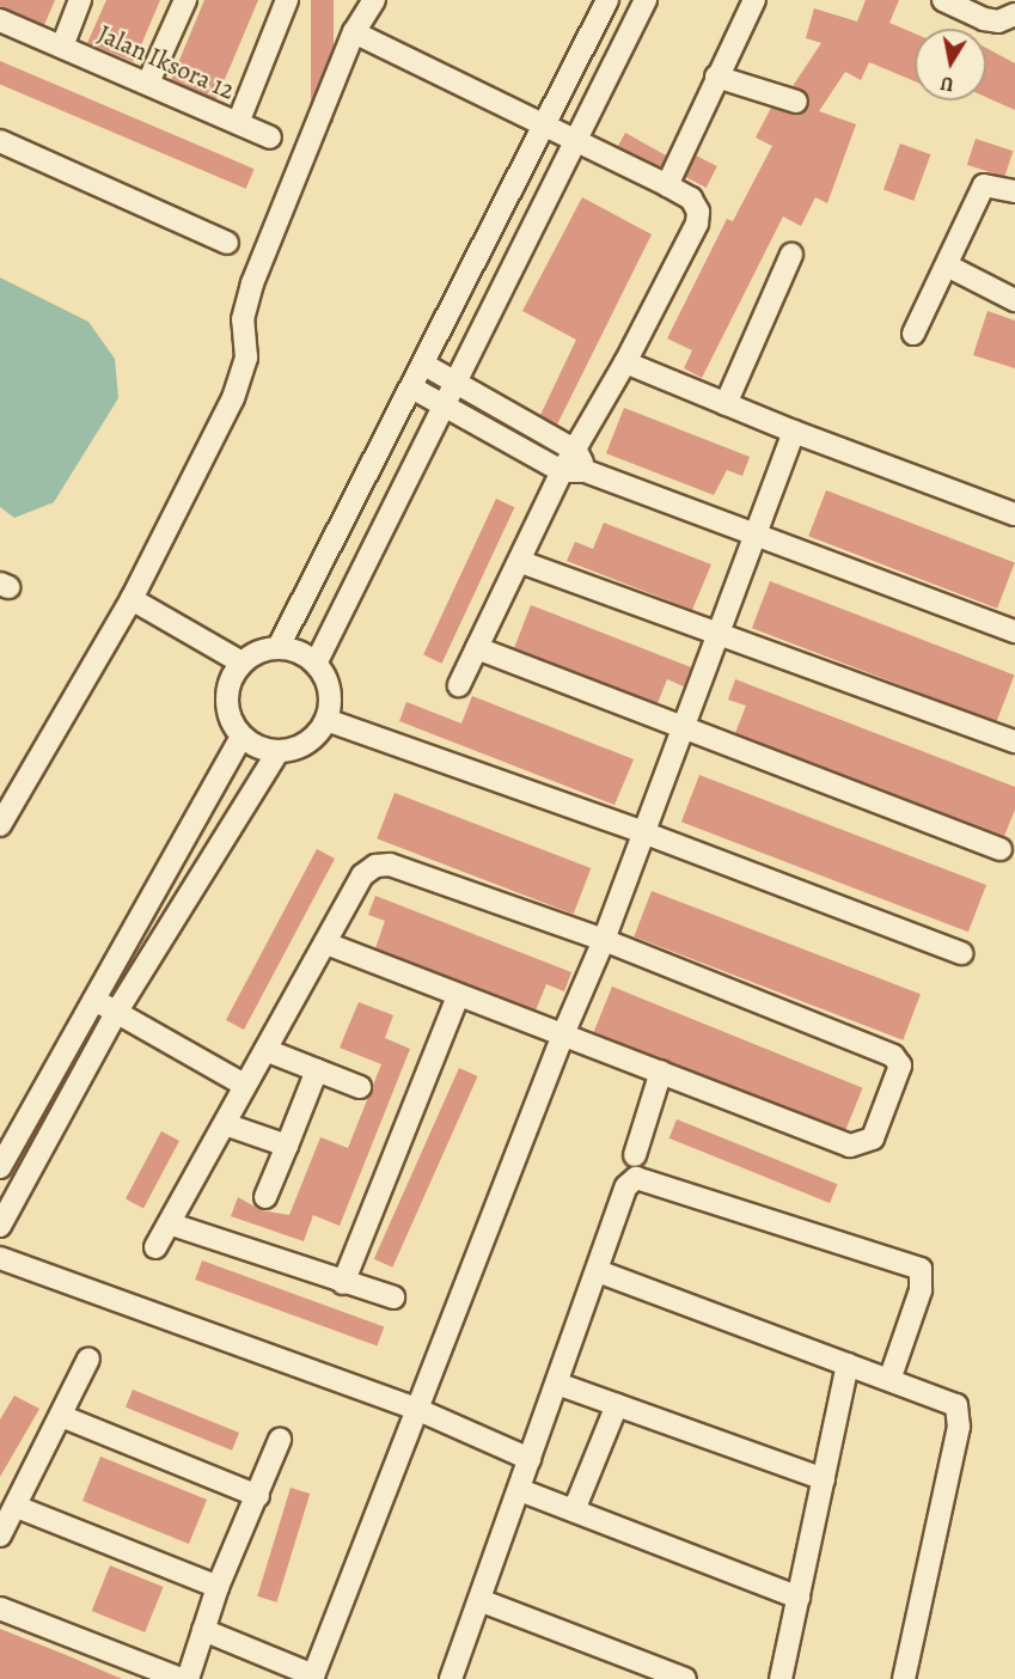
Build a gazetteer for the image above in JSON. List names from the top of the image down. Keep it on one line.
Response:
{"streets":{"street":["Jalan Iksora 12"]},"north":"bottom"}
